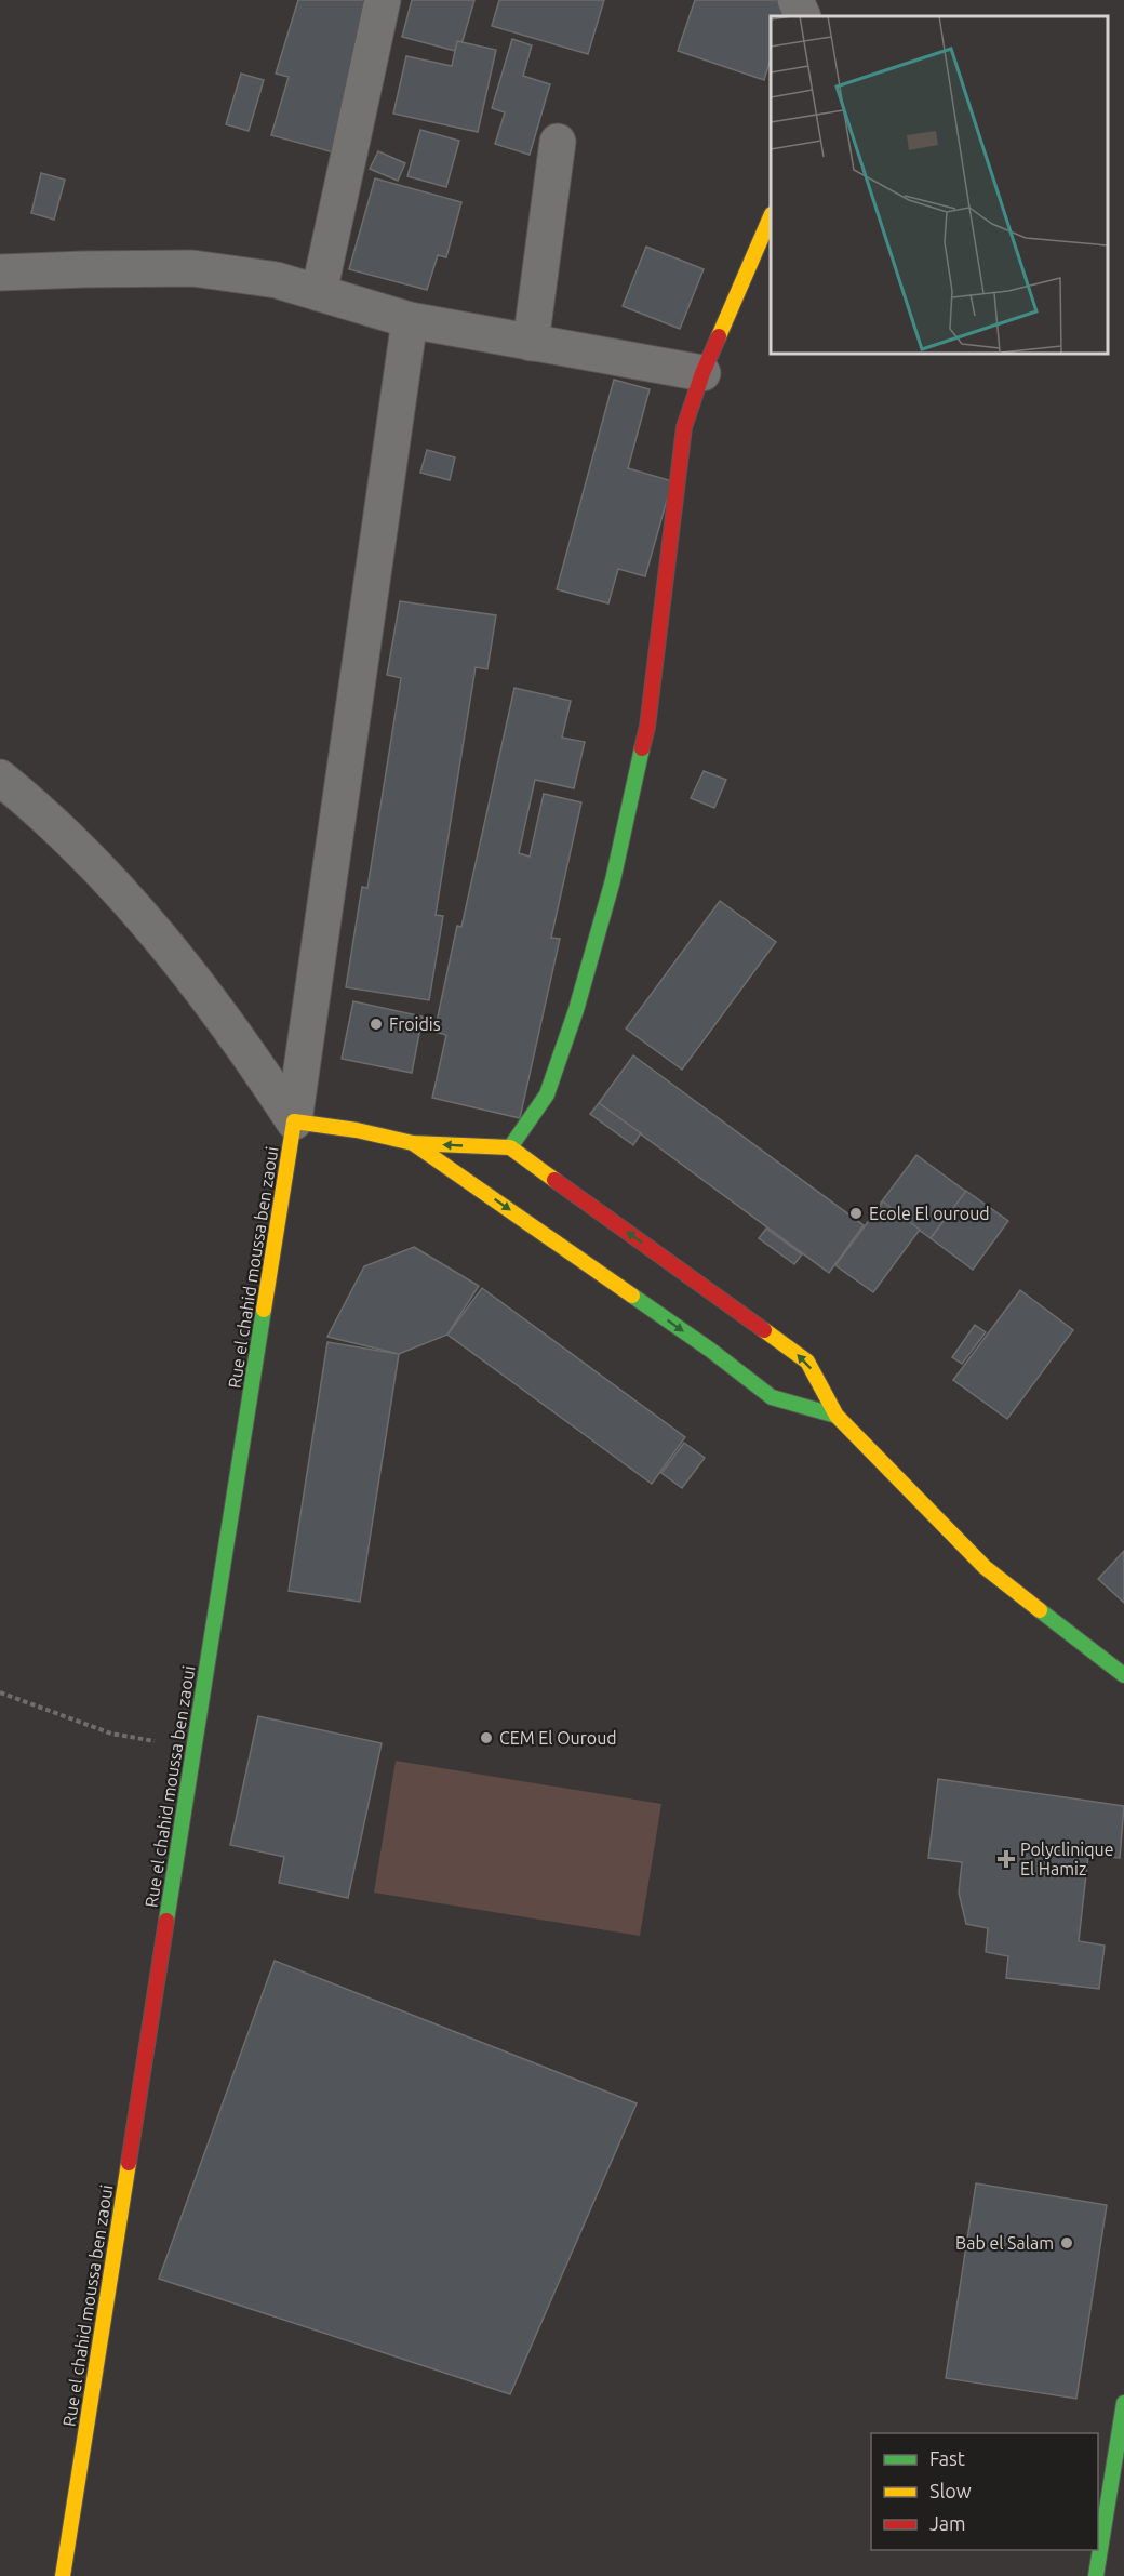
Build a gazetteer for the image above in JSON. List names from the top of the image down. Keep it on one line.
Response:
{"streets":{"street":["Rue el chahid moussa ben zaoui"]},"places":{"other":["Froidis","Ecole El ouroud","CEM El Ouroud","Bab el Salam"],"health":["Polyclinique El Hamiz"]},"legend":["Fast","Slow","Jam"]}
